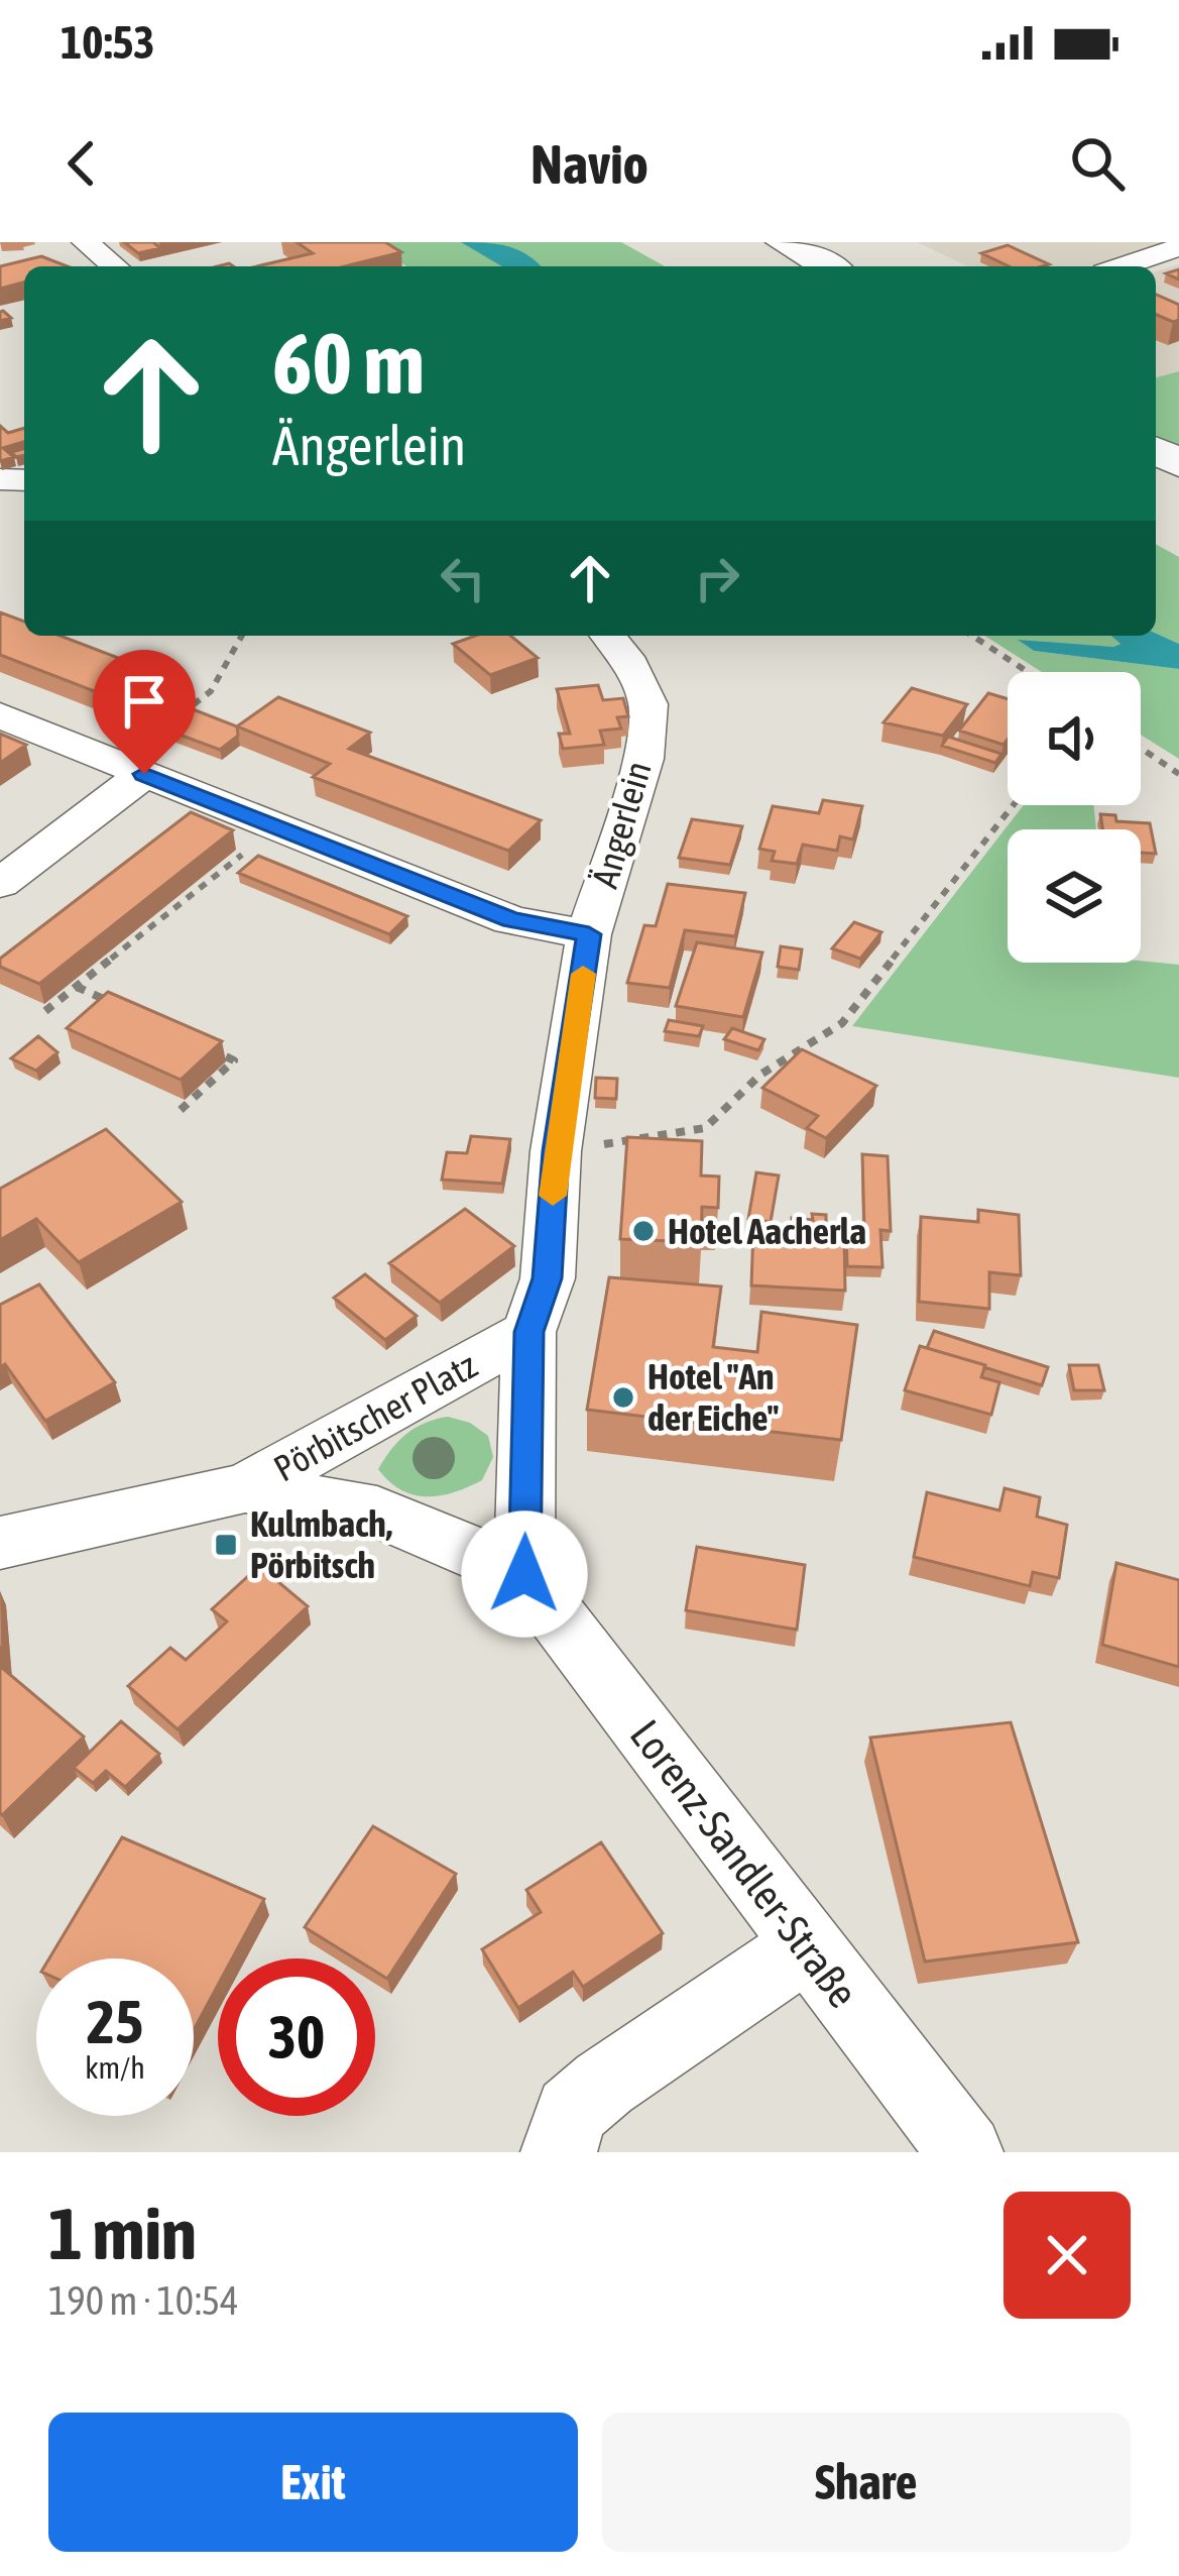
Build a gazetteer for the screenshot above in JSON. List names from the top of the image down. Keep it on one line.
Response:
{"streets":{"street":["Ängerlein","Pörbitscher Platz","Lorenz-Sandler-Straße"]},"crossings":[["Ängerlein","Pörbitscher Platz"],["Pörbitscher Platz","Lorenz-Sandler-Straße"]],"places":{"other":["Hotel Aacherla","Hotel \"An der Eiche\""],"transit":["Kulmbach, Pörbitsch"]},"page":{"status":"10:53","header":"Navio","turn":["60 m","Ängerlein"],"speed":"25 km/h","limit":"30","heading":["1 min","190 m · 10:54"],"buttons":["Exit","Share"]}}
